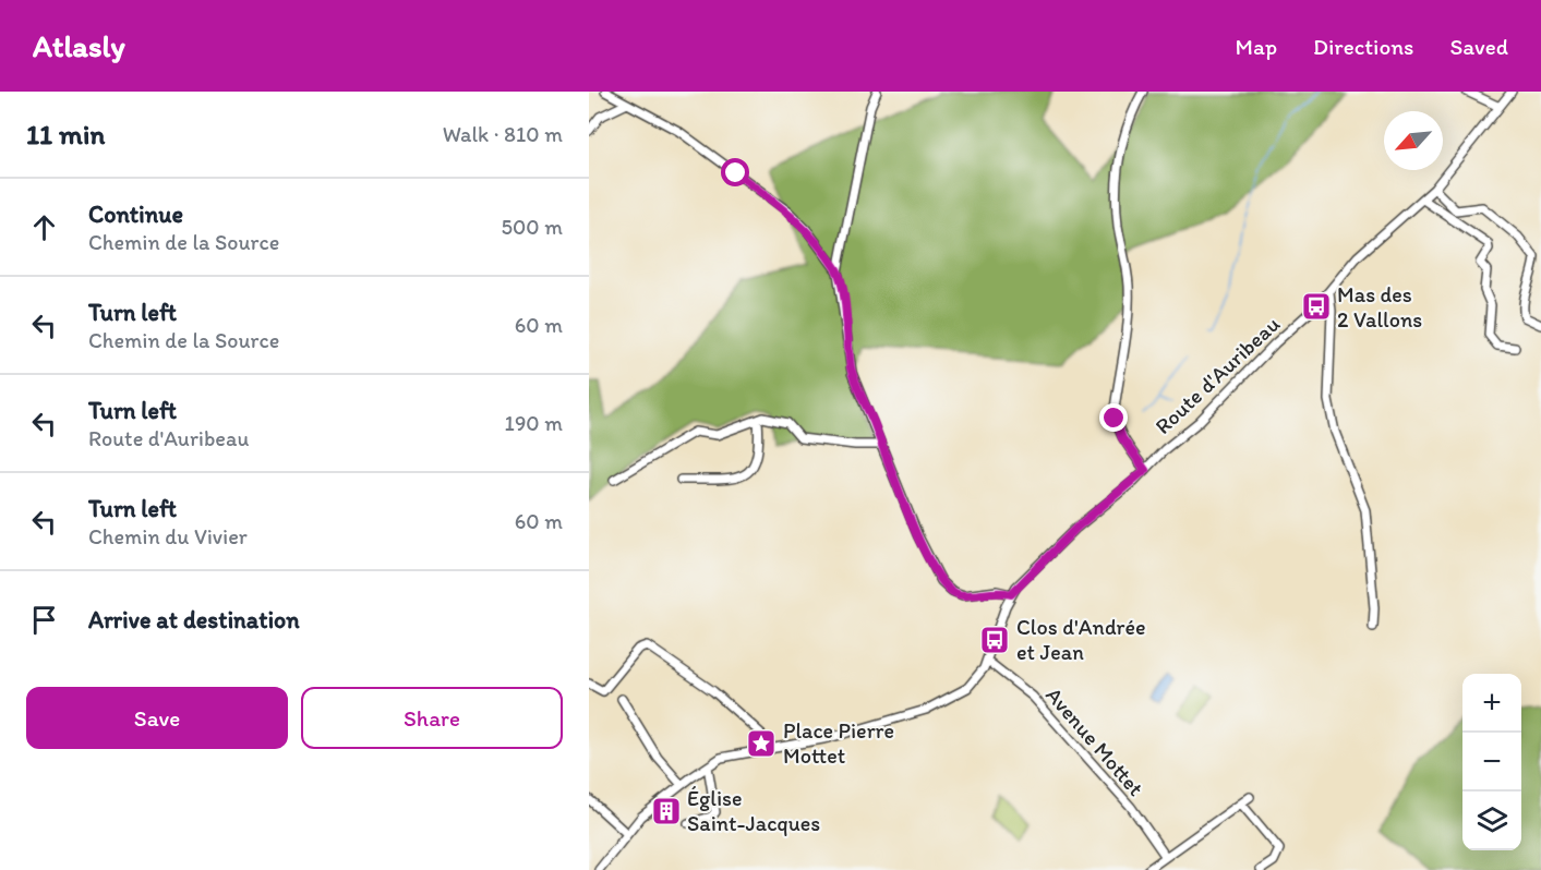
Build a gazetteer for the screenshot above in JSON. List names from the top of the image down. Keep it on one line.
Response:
{"streets":{"street":["Route d'Auribeau","Avenue Mottet"]},"crossings":[["Route d'Auribeau","Avenue Mottet"]],"places":{"bus stop":["Mas des 2 Vallons","Clos d'Andrée et Jean"],"place":["Place Pierre Mottet"],"building":["Église Saint-Jacques"]},"north":"bottom left","page":{"header":"Atlasly","nav":["Map","Directions","Saved"],"heading":["11 min","Walk · 810 m"],"list":[["Continue","Chemin de la Source","500 m"],["Turn left","Chemin de la Source","60 m"],["Turn left","Route d'Auribeau","190 m"],["Turn left","Chemin du Vivier","60 m"],"Arrive at destination"],"buttons":["Save","Share"],"map_buttons":["+","−"]}}
